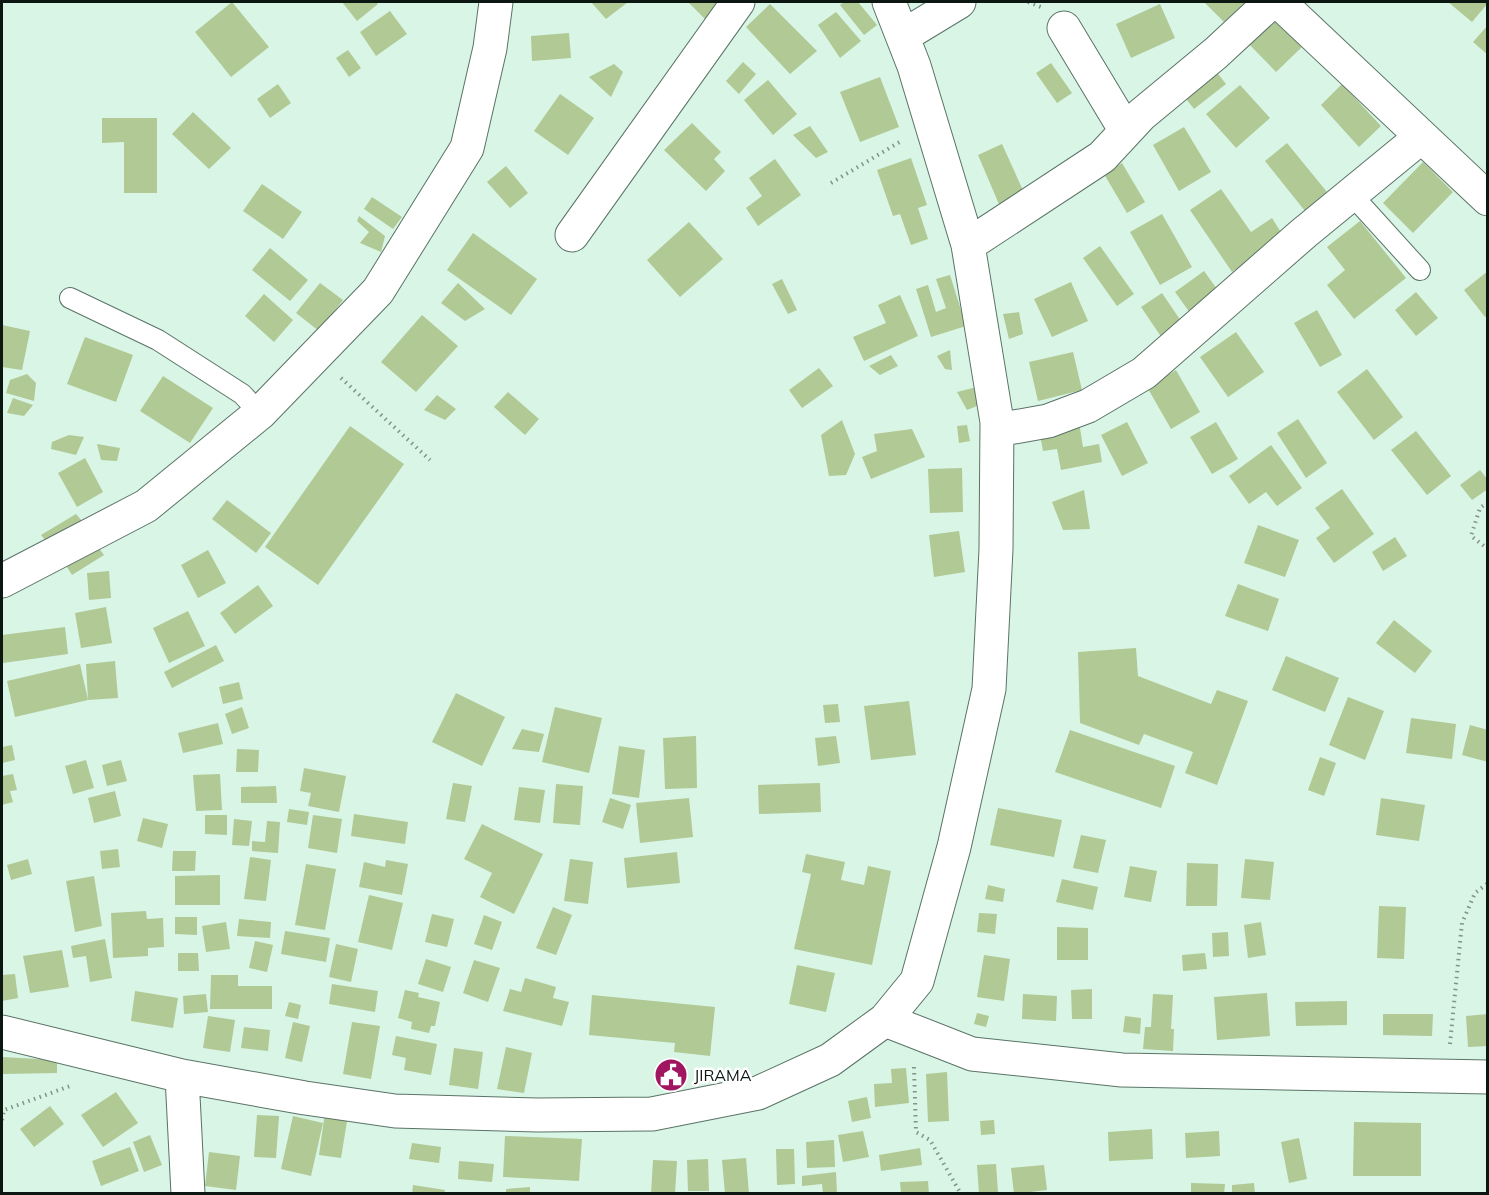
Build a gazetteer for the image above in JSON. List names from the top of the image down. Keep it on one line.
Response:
{"places":{"public building":["JIRAMA"]}}
